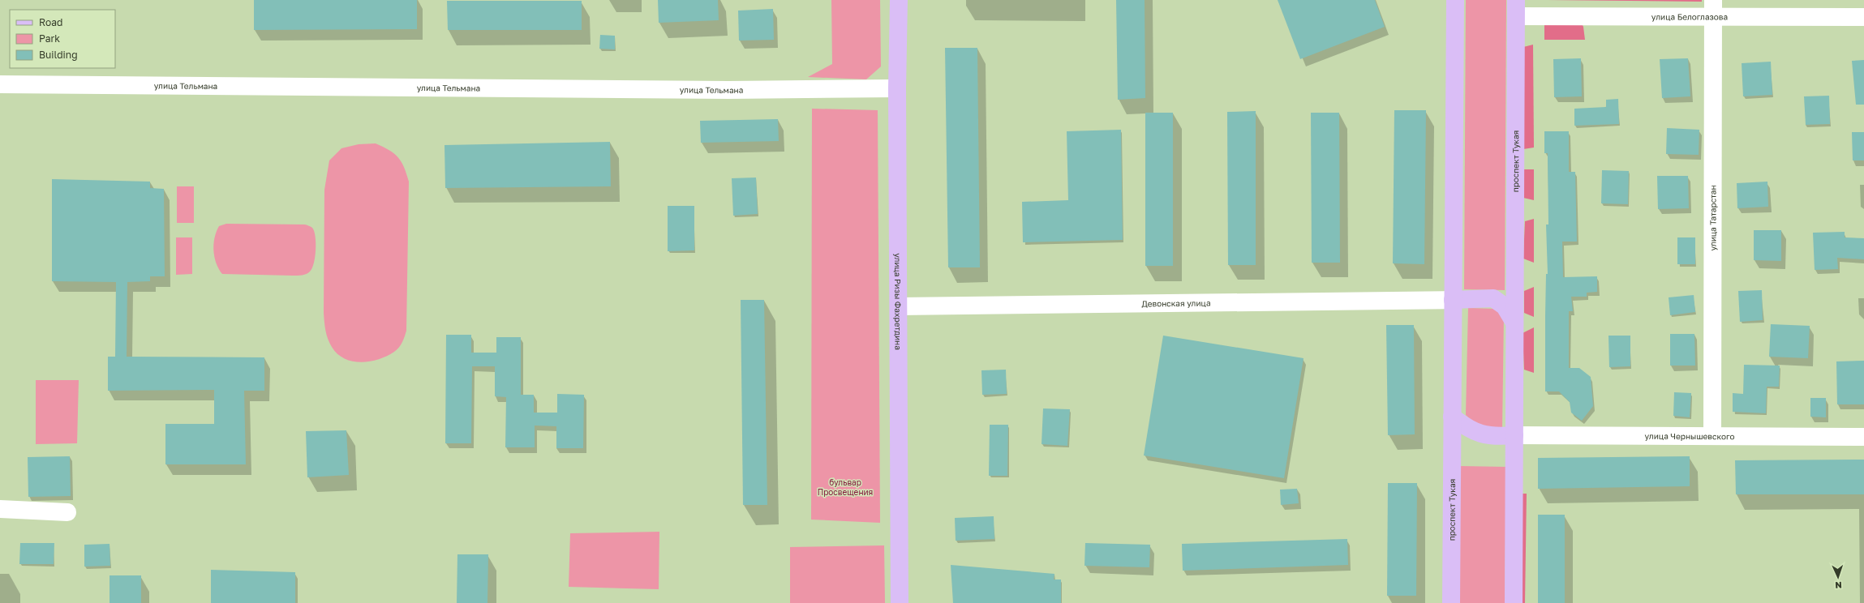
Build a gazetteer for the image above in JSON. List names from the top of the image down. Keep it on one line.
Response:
{"streets":{"main road":["проспект Тукая","улица Ризы Фахретдина"],"street":["улица Белоглазова","улица Тельмана","улица Татарстан","Девонская улица","улица Чернышевского"]},"crossings":[["улица Белоглазова","проспект Тукая"],["улица Белоглазова","улица Татарстан"],["улица Тельмана","улица Ризы Фахретдина"],["проспект Тукая","Девонская улица"],["проспект Тукая","улица Чернышевского"],["улица Татарстан","улица Чернышевского"],["улица Ризы Фахретдина","Девонская улица"]],"parks":["бульвар Просвещения"],"legend":["Road","Park","Building"],"north":"bottom"}
